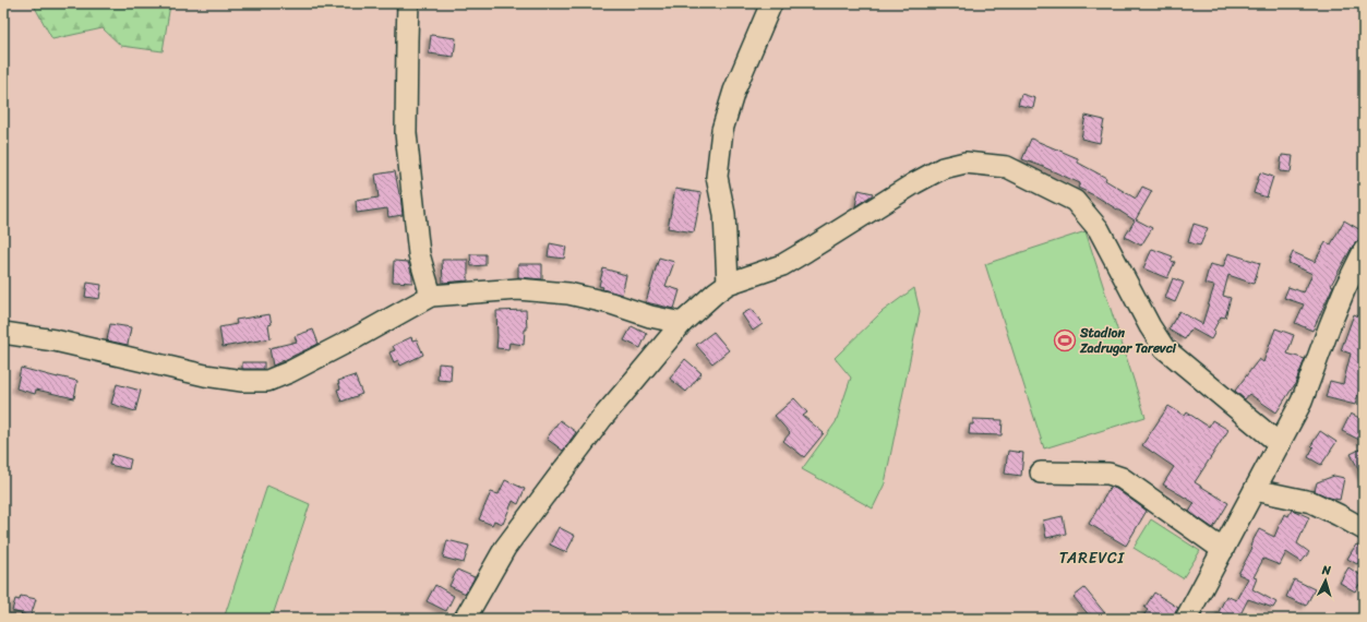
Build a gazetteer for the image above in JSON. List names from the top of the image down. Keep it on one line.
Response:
{"districts":["TAREVCI"],"places":{"sports":["Stadion Zadrugar Tarevci"]},"north":"top"}
